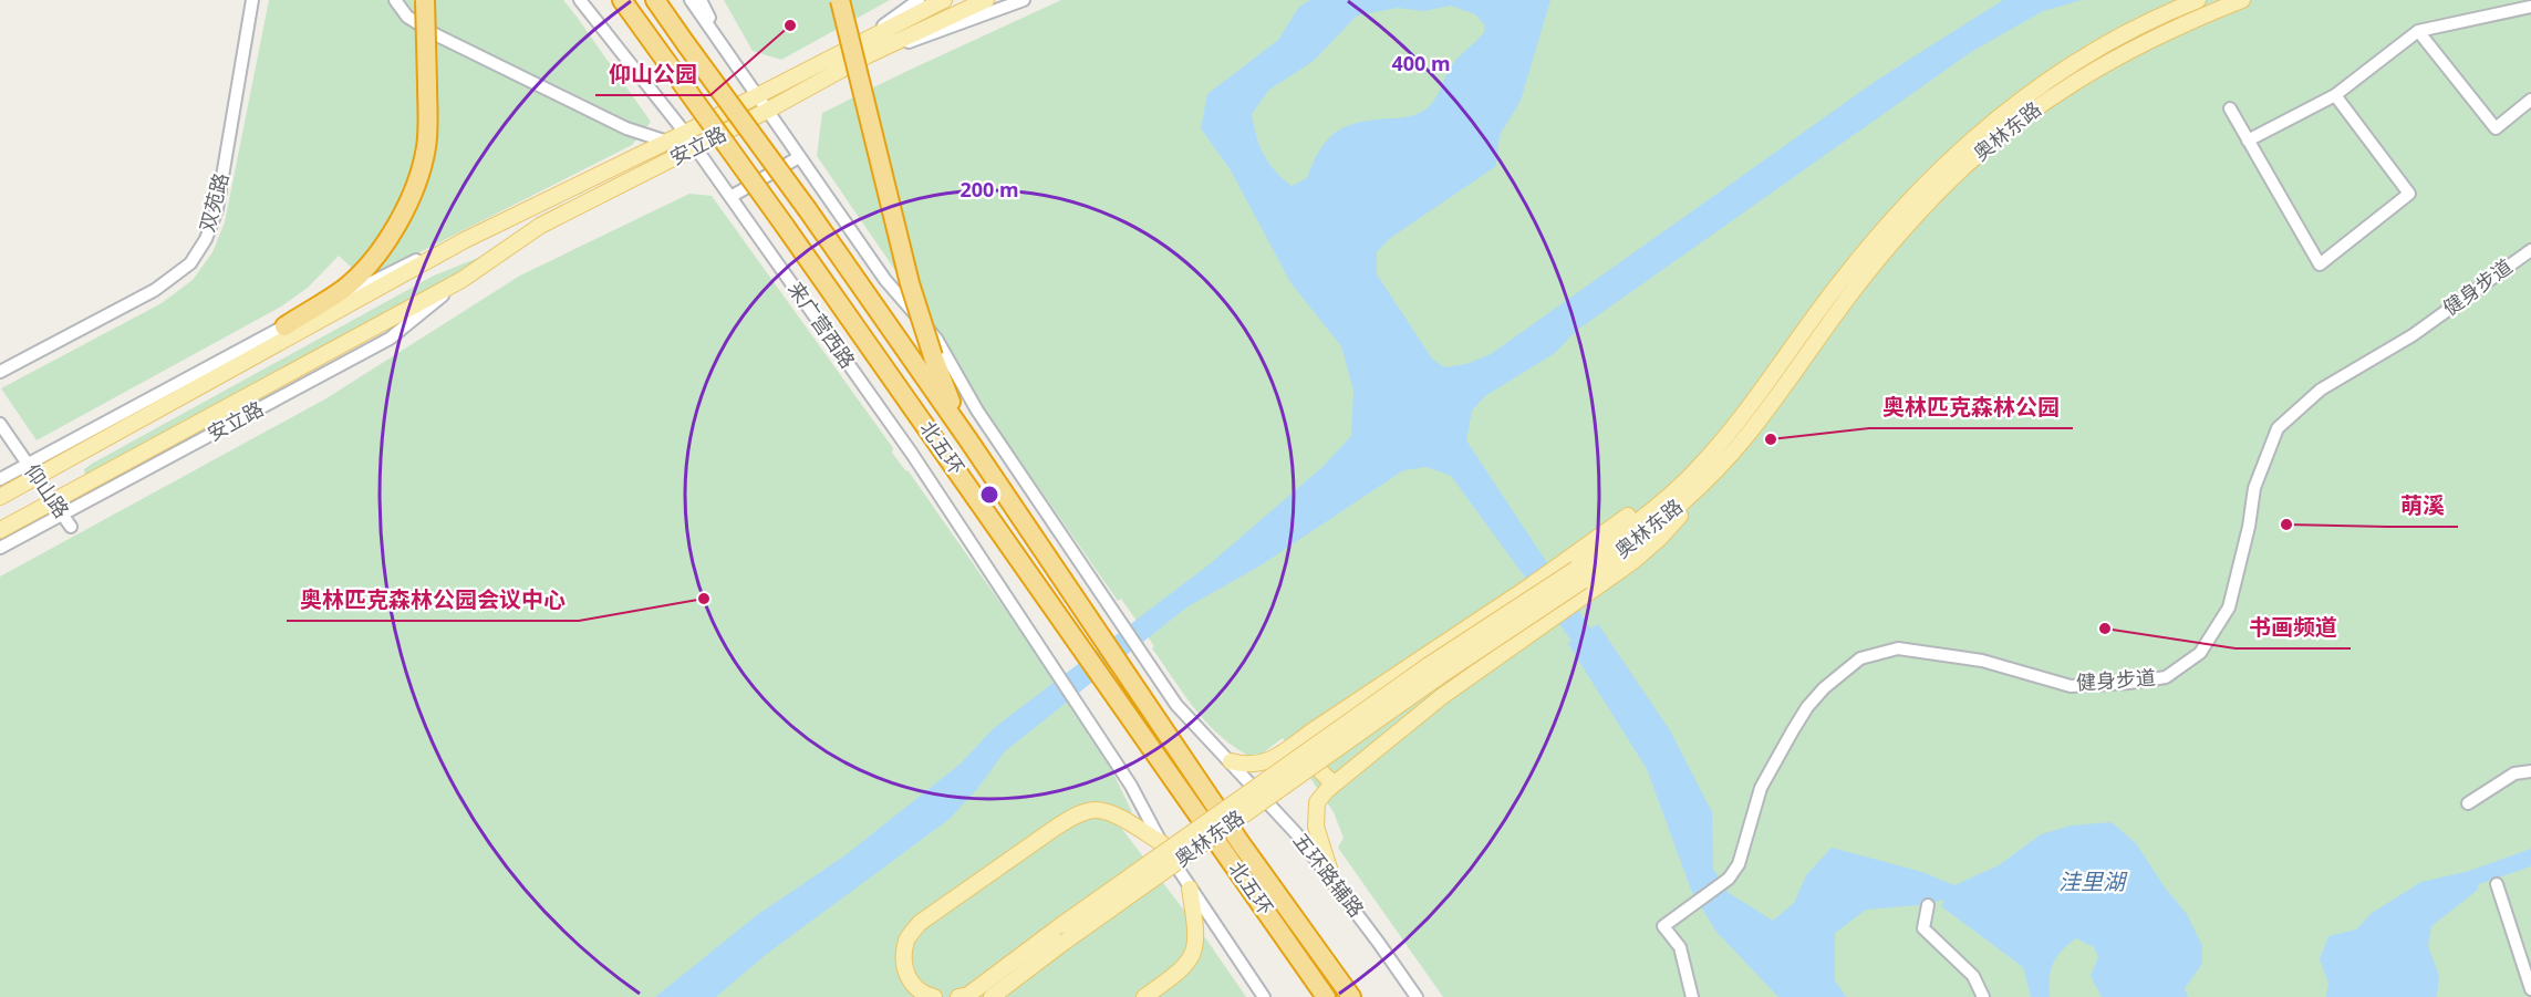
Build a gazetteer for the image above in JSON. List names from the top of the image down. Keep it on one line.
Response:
{"streets":{"highway":["北五环"],"main road":["奥林东路","安立路"],"street":["双苑路","健身步道","来广营西路","仰山路","五环路辅路"]},"crossings":[["奥林东路","来广营西路"],["安立路","来广营西路"],["安立路","仰山路"],["安立路","五环路辅路"]],"water":["洼里湖"],"places":["仰山公园","奥林匹克森林公园","萌溪","奥林匹克森林公园会议中心","书画频道"],"rings":["400 m","200 m"]}
